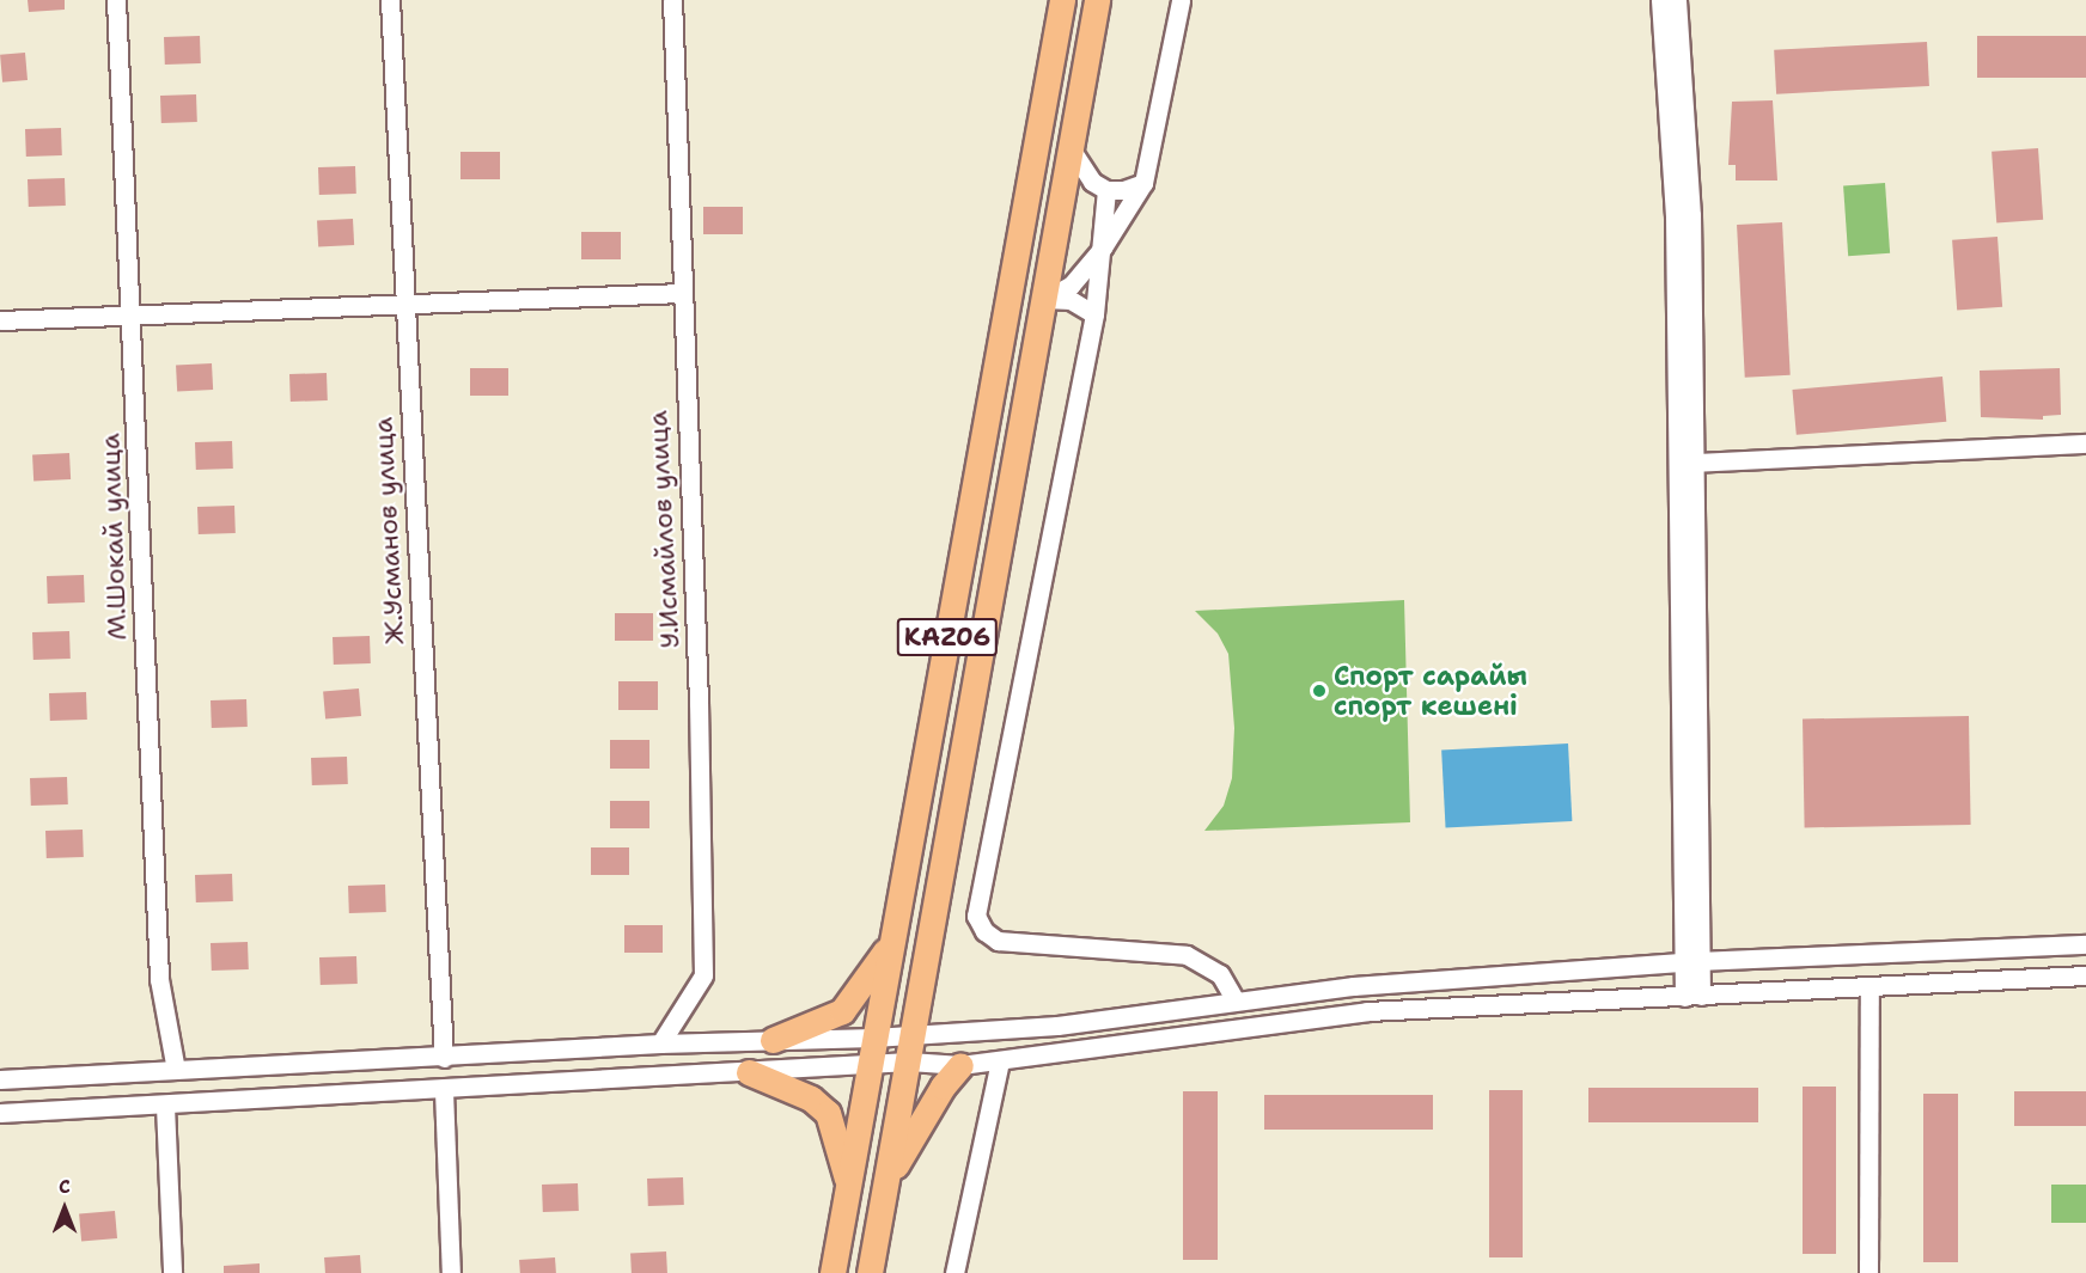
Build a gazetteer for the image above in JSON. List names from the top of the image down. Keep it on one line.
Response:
{"streets":{"highway":["KАZ06"],"street":["У.Исмайлов улица","Ж.Усманов улица","М.Шокай улица"]},"places":["Спорт сарайы спорт кешені"],"north":"top"}
